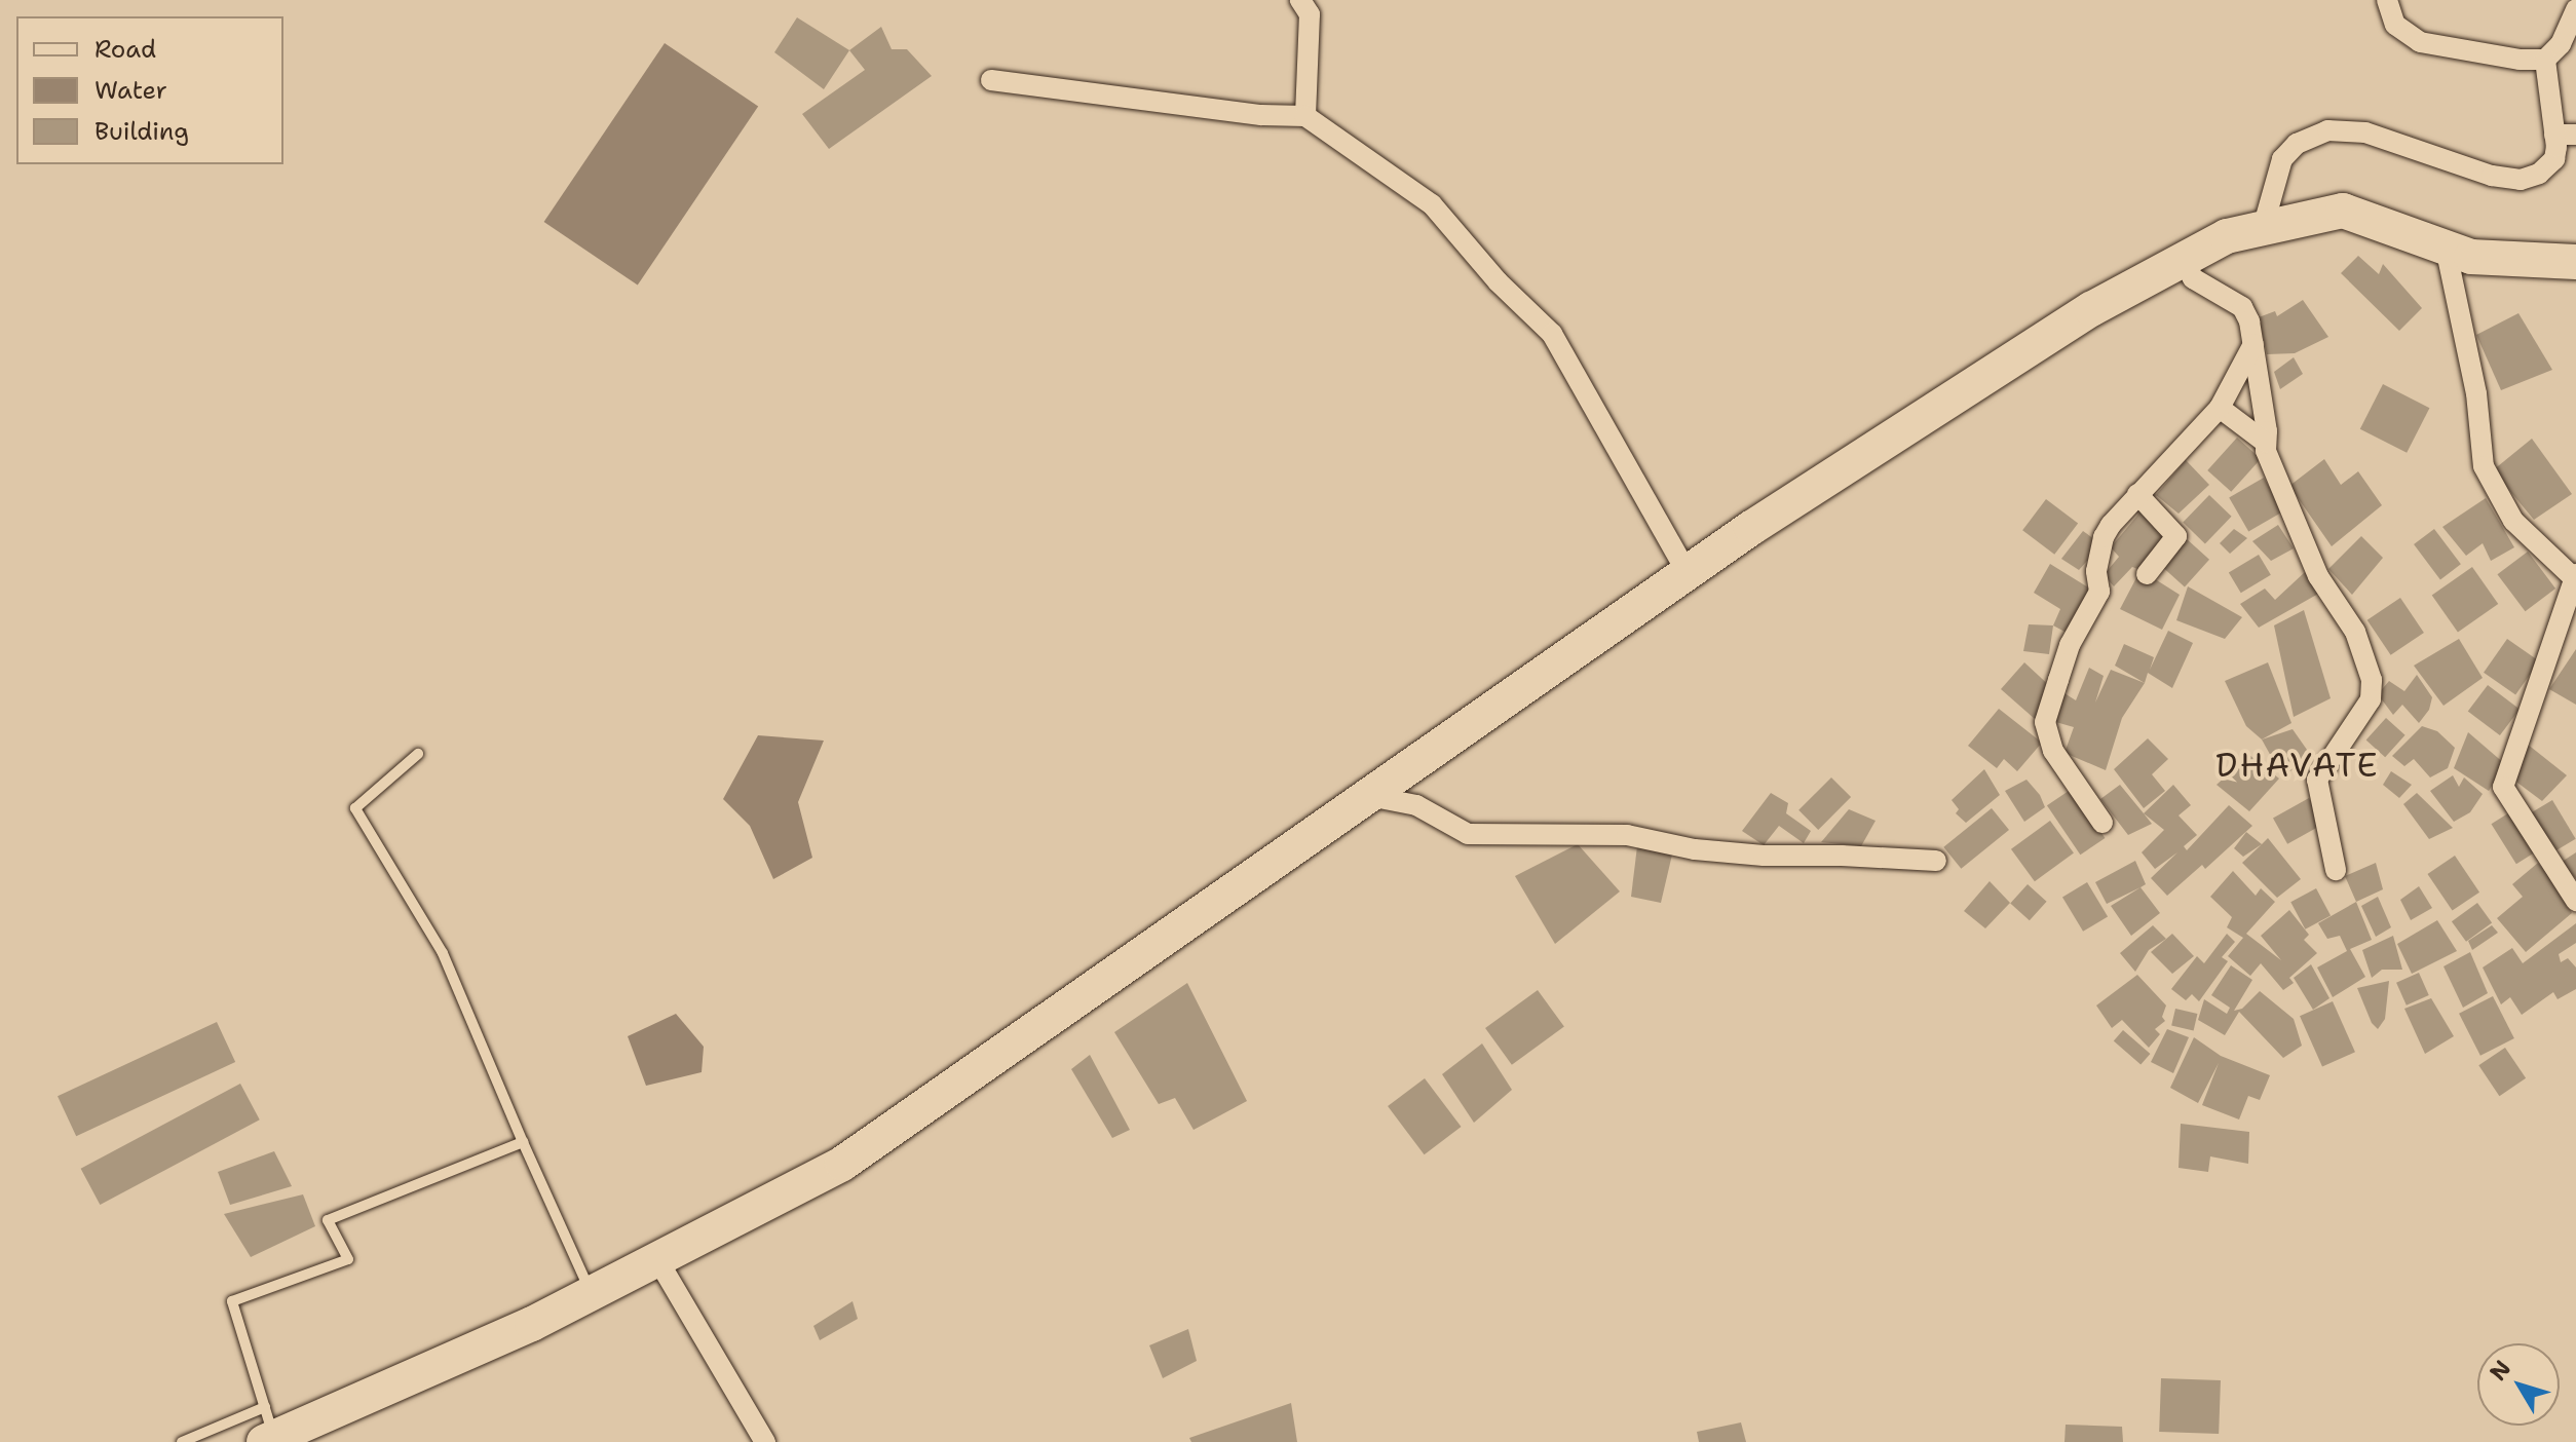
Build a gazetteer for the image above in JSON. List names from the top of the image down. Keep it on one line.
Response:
{"districts":["DHAVATE"],"legend":["Road","Water","Building"],"north":"top left"}
